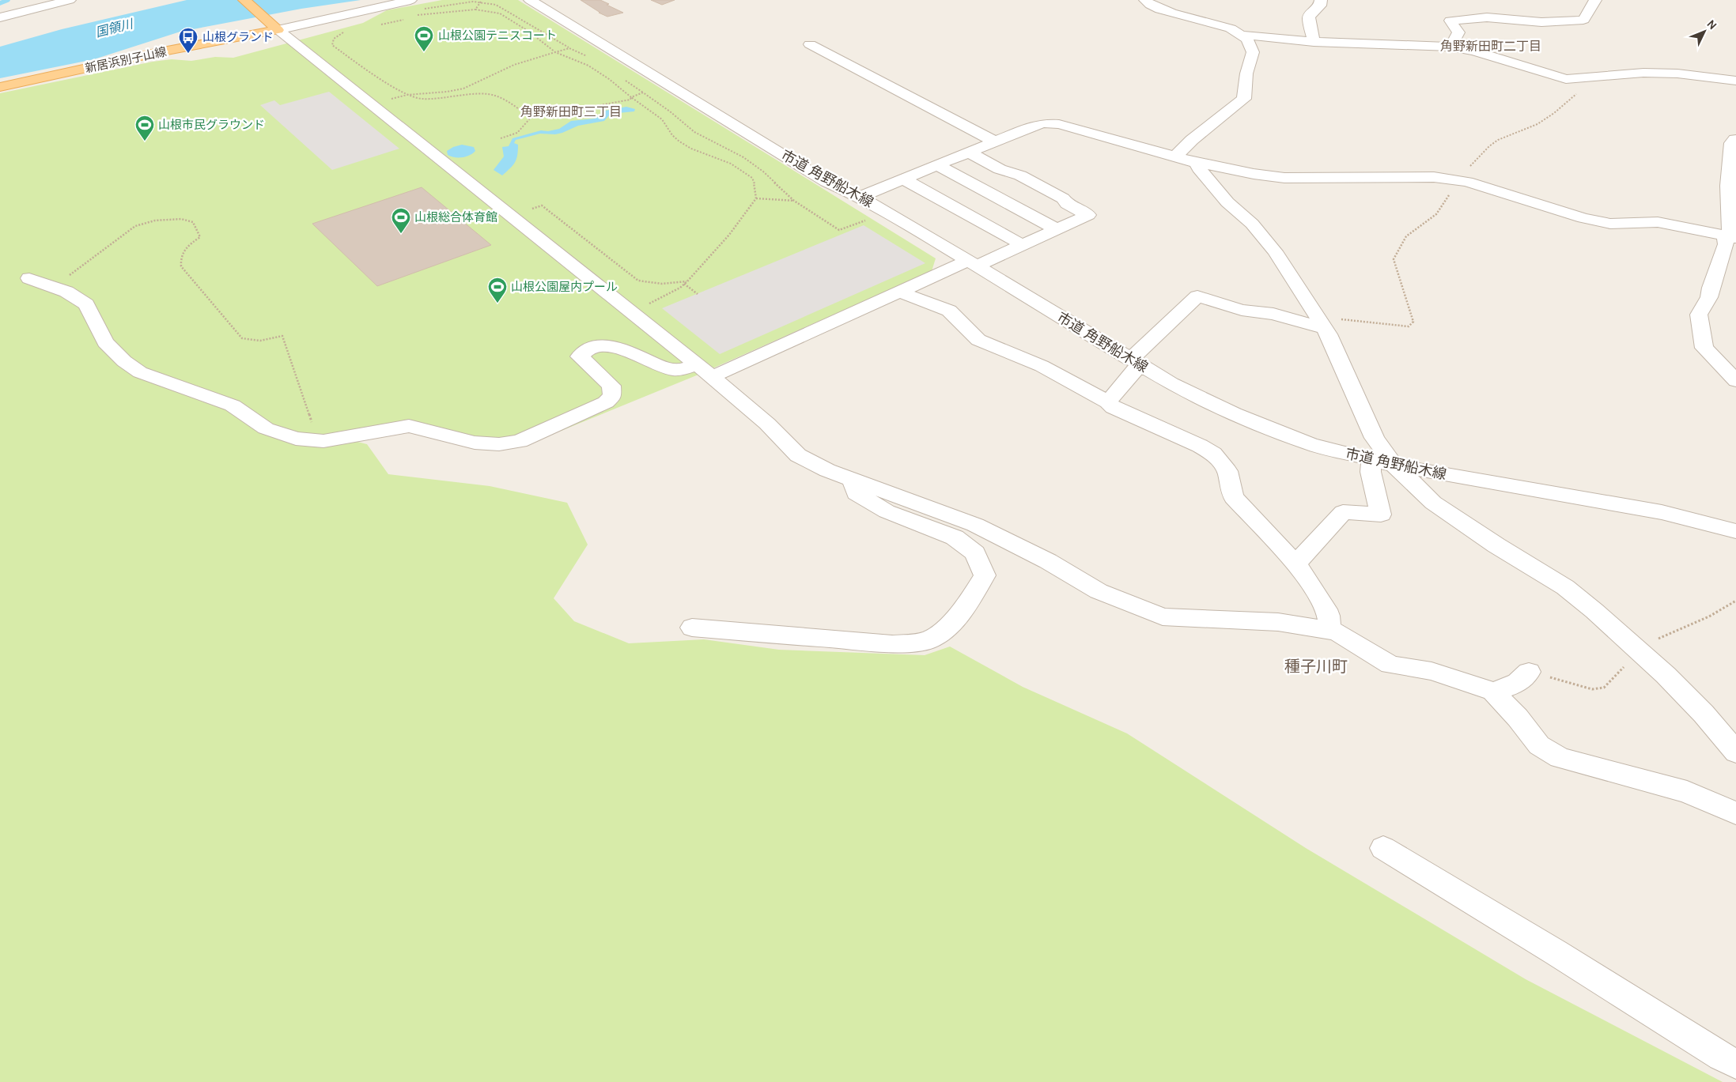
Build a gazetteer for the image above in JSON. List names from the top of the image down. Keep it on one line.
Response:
{"streets":{"main road":["新居浜別子山線"],"street":["市道 角野船木線"]},"districts":["角野新田町二丁目","角野新田町三丁目","種子川町"],"water":["国領川"],"places":{"sports":["山根公園テニスコート","山根市民グラウンド","山根総合体育館","山根公園屋内プール"],"bus stop":["山根グランド"]},"north":"top right"}
